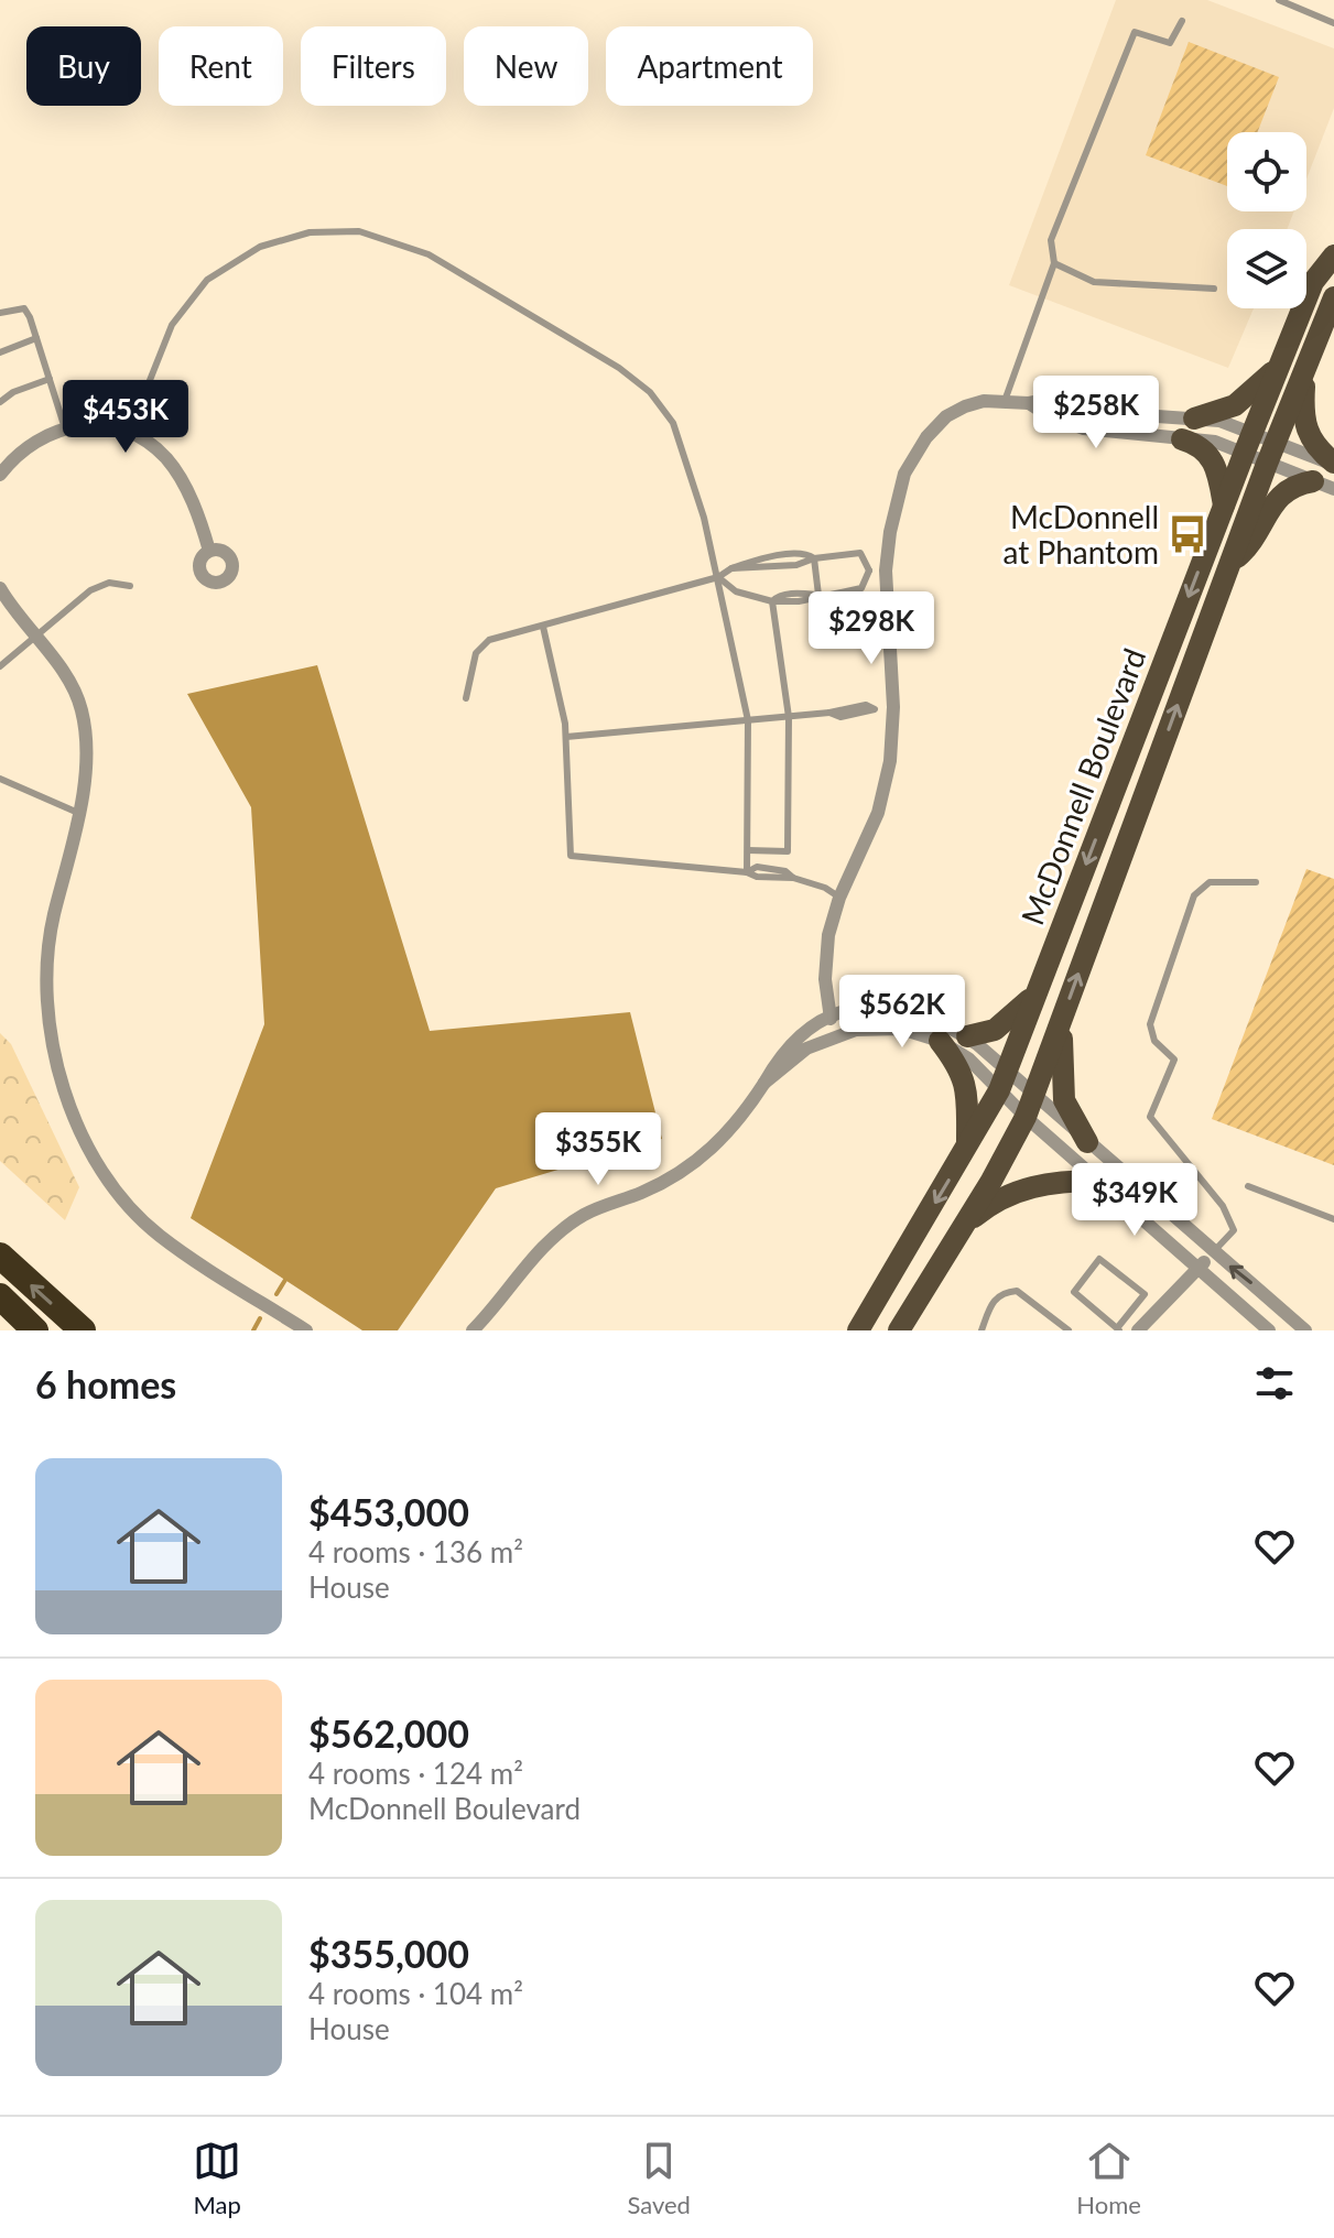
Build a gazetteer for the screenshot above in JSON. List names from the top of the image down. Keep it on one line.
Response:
{"streets":{"main road":["McDonnell Boulevard"]},"places":{"bus stop":["McDonnell at Phantom"]},"page":{"chip":["Buy","Rent","Filters","New","Apartment"],"price":["$258K","$453K","$298K","$562K","$355K","$349K"],"heading":"6 homes","list":[{"name":"$453,000","note":"4 rooms · 136 m² · House"},{"name":"$562,000","note":"4 rooms · 124 m² · McDonnell Boulevard"},{"name":"$355,000","note":"4 rooms · 104 m² · House"}],"tabs":["Map","Saved","Home"]}}
